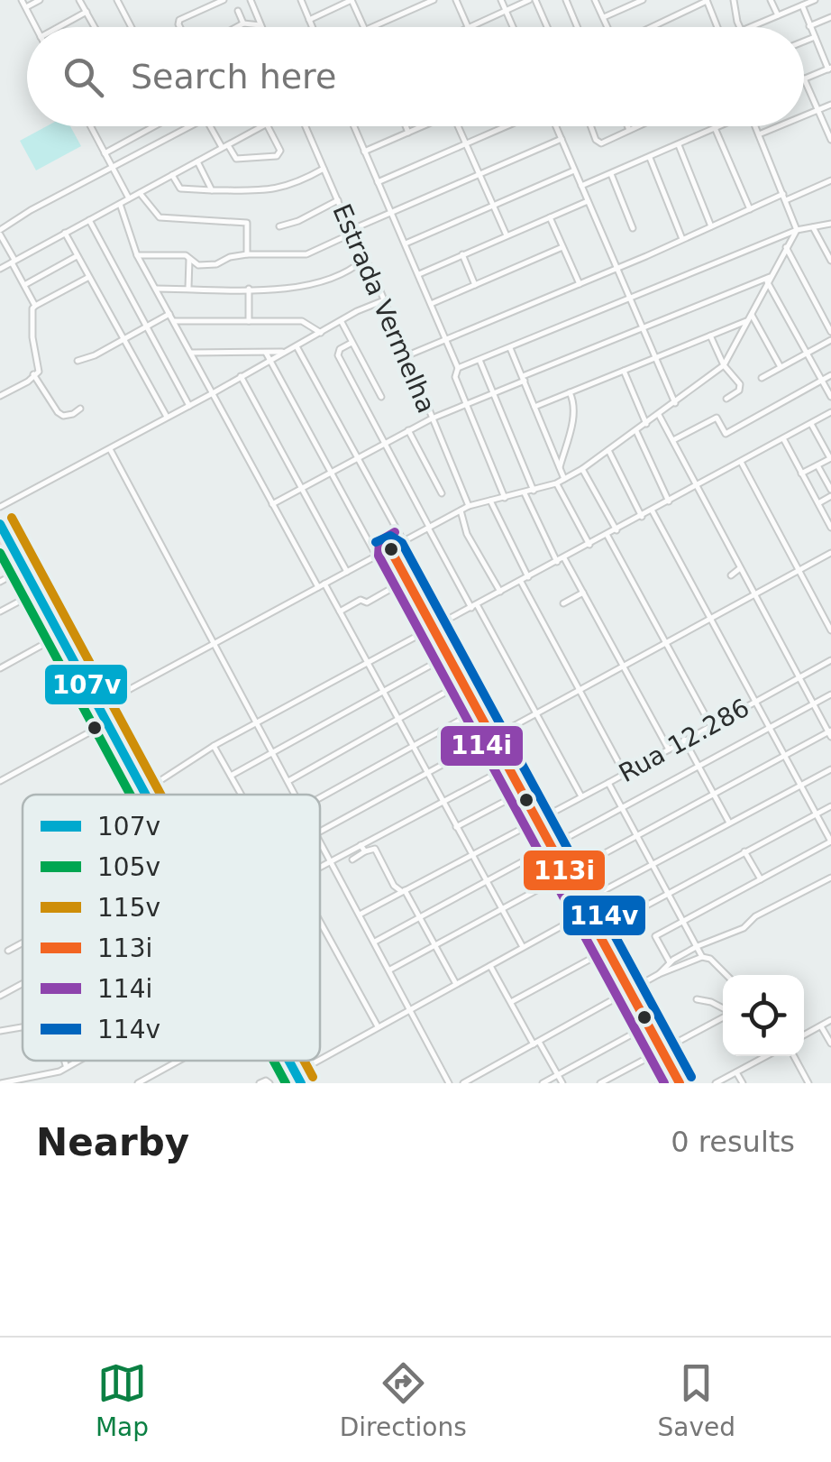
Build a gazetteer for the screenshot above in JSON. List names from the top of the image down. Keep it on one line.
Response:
{"streets":{"street":["Estrada Vermelha","Rua 12.286"]},"lines":["transit line 115v","transit line 107v","transit line 114i","transit line 114v","transit line 113i","transit line 105v"],"legend":["107v","105v","115v","113i","114i","114v"],"page":{"search":"Search here","heading":["Nearby","0 results"],"nav":["Map","Directions","Saved"]}}
